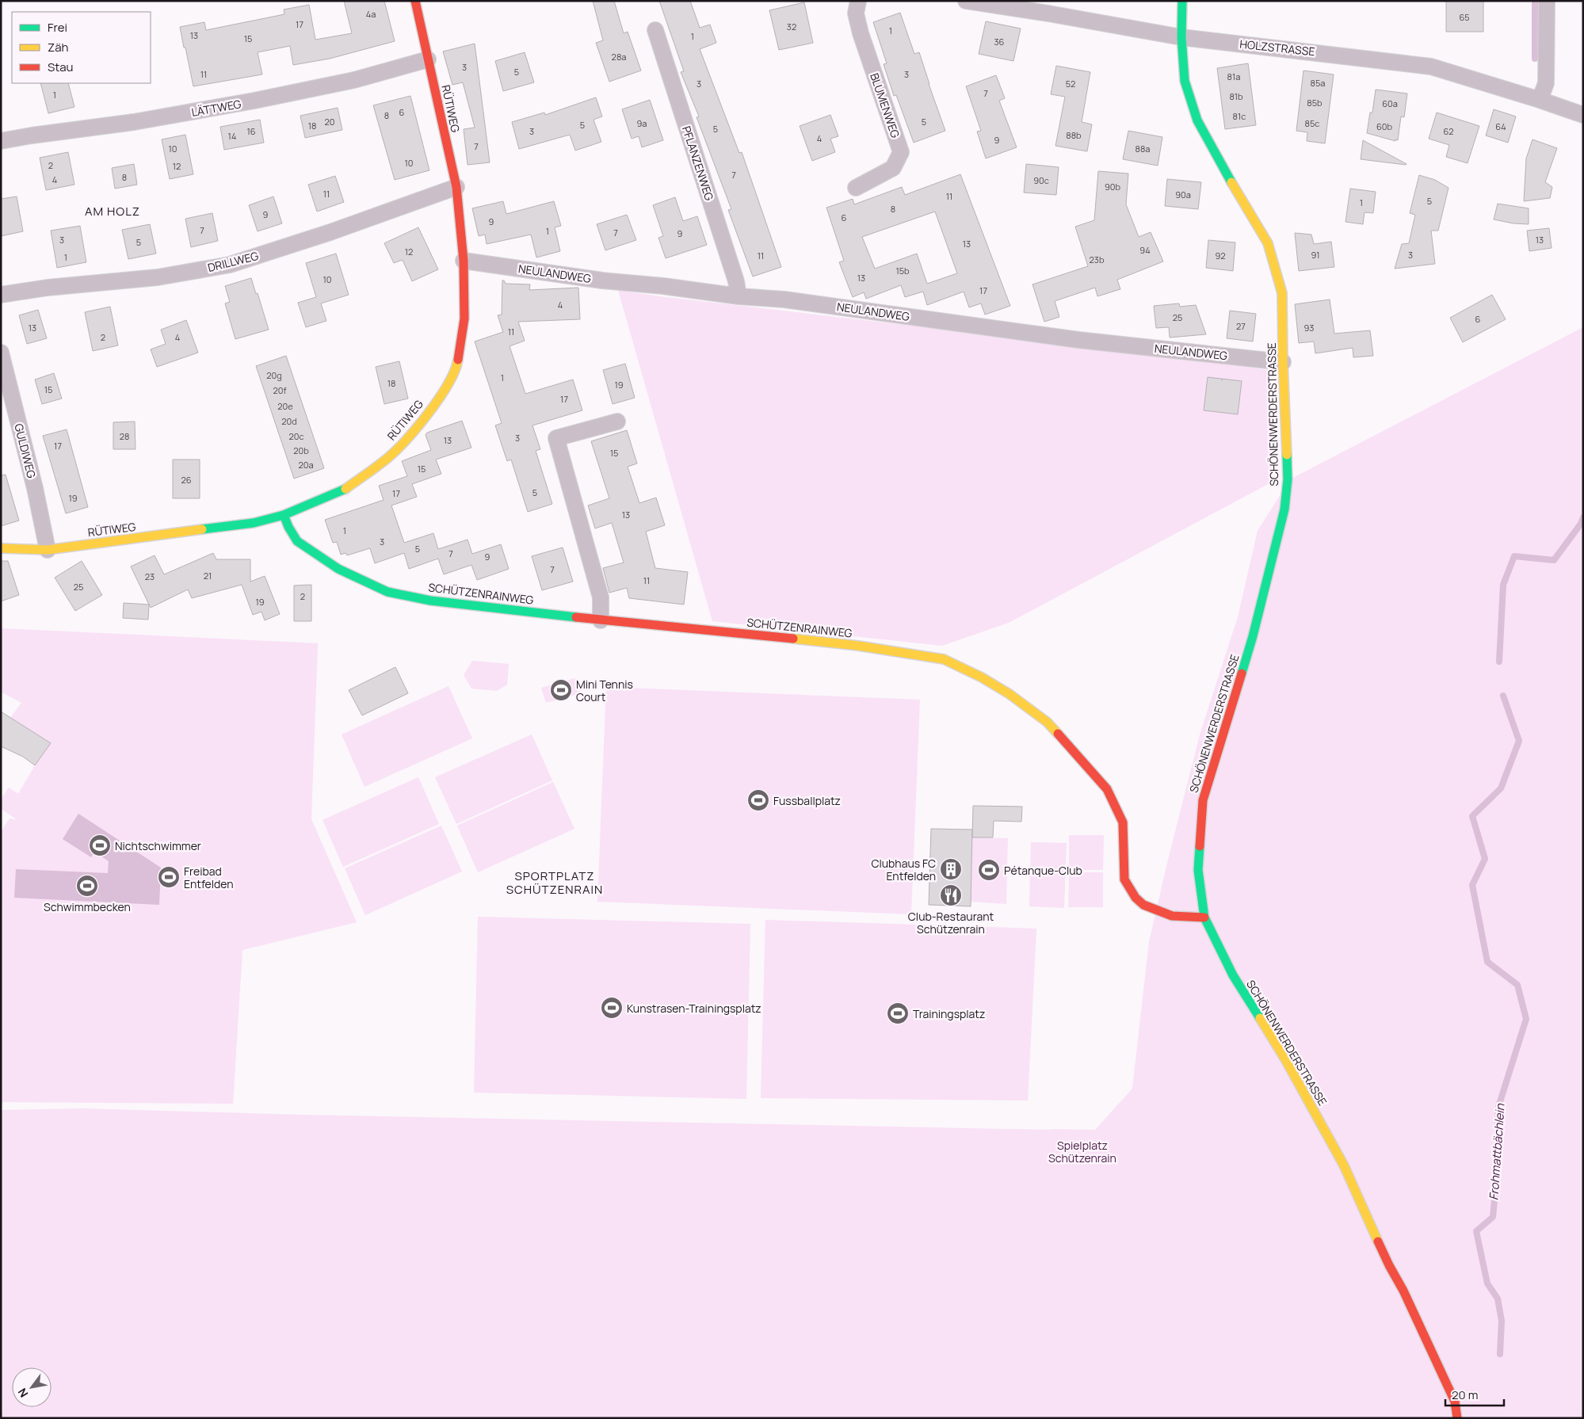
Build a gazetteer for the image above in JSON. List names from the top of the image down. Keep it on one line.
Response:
{"streets":{"street":["HOLZSTRASSE","BLUMENWEG","LÄTTWEG","RÜTIWEG","PFLANZENWEG","DRILLWEG","NEULANDWEG","SCHÖNENWERDERSTRASSE","GULDIWEG","SCHÜTZENRAINWEG"]},"crossings":[["HOLZSTRASSE","SCHÖNENWERDERSTRASSE"],["LÄTTWEG","RÜTIWEG"],["RÜTIWEG","DRILLWEG"],["RÜTIWEG","NEULANDWEG"],["RÜTIWEG","GULDIWEG"],["RÜTIWEG","SCHÜTZENRAINWEG"],["PFLANZENWEG","NEULANDWEG"],["NEULANDWEG","SCHÖNENWERDERSTRASSE"],["SCHÖNENWERDERSTRASSE","SCHÜTZENRAINWEG"]],"districts":["AM HOLZ","SPORTPLATZ SCHÜTZENRAIN"],"water":["Frohmattbächlein"],"parks":["Spielplatz Schützenrain"],"places":{"sports":["Mini Tennis Court","Fussballplatz","Nichtschwimmer","Pétanque-Club","Freibad Entfelden","Schwimmbecken","Kunstrasen-Trainingsplatz","Trainingsplatz"],"building":["Clubhaus FC Entfelden"],"restaurant":["Club-Restaurant Schützenrain"]},"house_numbers":["4a","65","17","32","1","13","1","15","36","28a","3","5","11","3","81a","85a","3","52","7","1","81b","85b","60a","6","8","81c","20","5","9a","85c","5","18","60b","64","5","16","3","62","88b","14","4","9","7","10","88a","10","2","12","7","8","4","90c","90b","11","90a","11","5","1","8","9","6","9","7","1","7","9","3","13","5","13","94","12","91","3","11","92","1","23b","15b","13","10","17","4","25","6","27","13","93","11","2","4","20g","1","18","19","15","20f","17","20e","20d","28","20c","3","13","17","20b","15","20a","15","26","5","17","19","13","1","3","5","7","9","7","21","23","11","25","2","19"],"legend":["Frei","Zäh","Stau"],"scale_bar":"20 m","north":"bottom left"}
